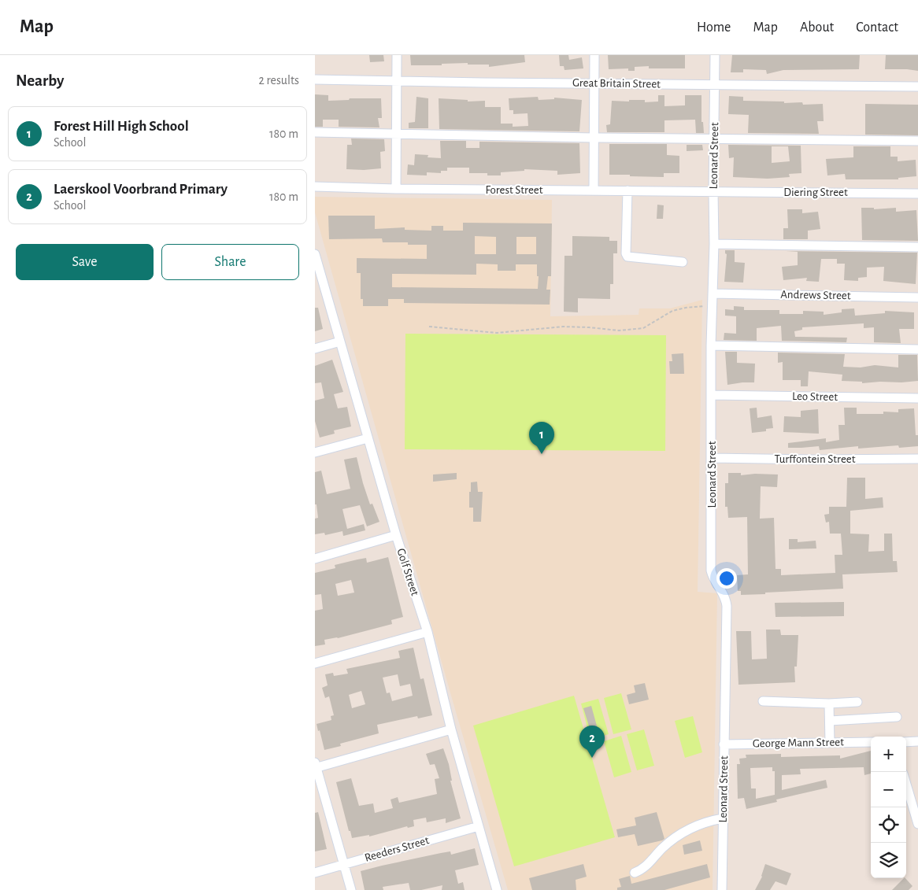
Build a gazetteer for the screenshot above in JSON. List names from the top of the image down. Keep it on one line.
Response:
{"streets":{"street":["Great Britain Street","Leonard Street","Forest Street","Diering Street","Andrews Street","Leo Street","Turffontein Street","Golf Street","George Mann Street","Reeders Street"]},"crossings":[["Great Britain Street","Leonard Street"],["Leonard Street","Forest Street"],["Leonard Street","Diering Street"],["Leonard Street","Andrews Street"],["Leonard Street","Leo Street"],["Leonard Street","Turffontein Street"],["Leonard Street","George Mann Street"],["Forest Street","Diering Street"],["Golf Street","Reeders Street"]],"page":{"header":"Map","nav":["Home","Map","About","Contact"],"heading":["Nearby","2 results"],"list":[{"mark":"1","name":"Forest Hill High School","note":"School","value":"180 m"},{"mark":"2","name":"Laerskool Voorbrand Primary","note":"School","value":"180 m"}],"buttons":["Save","Share"],"pins":["1","2"],"map_buttons":["+","−"]}}
